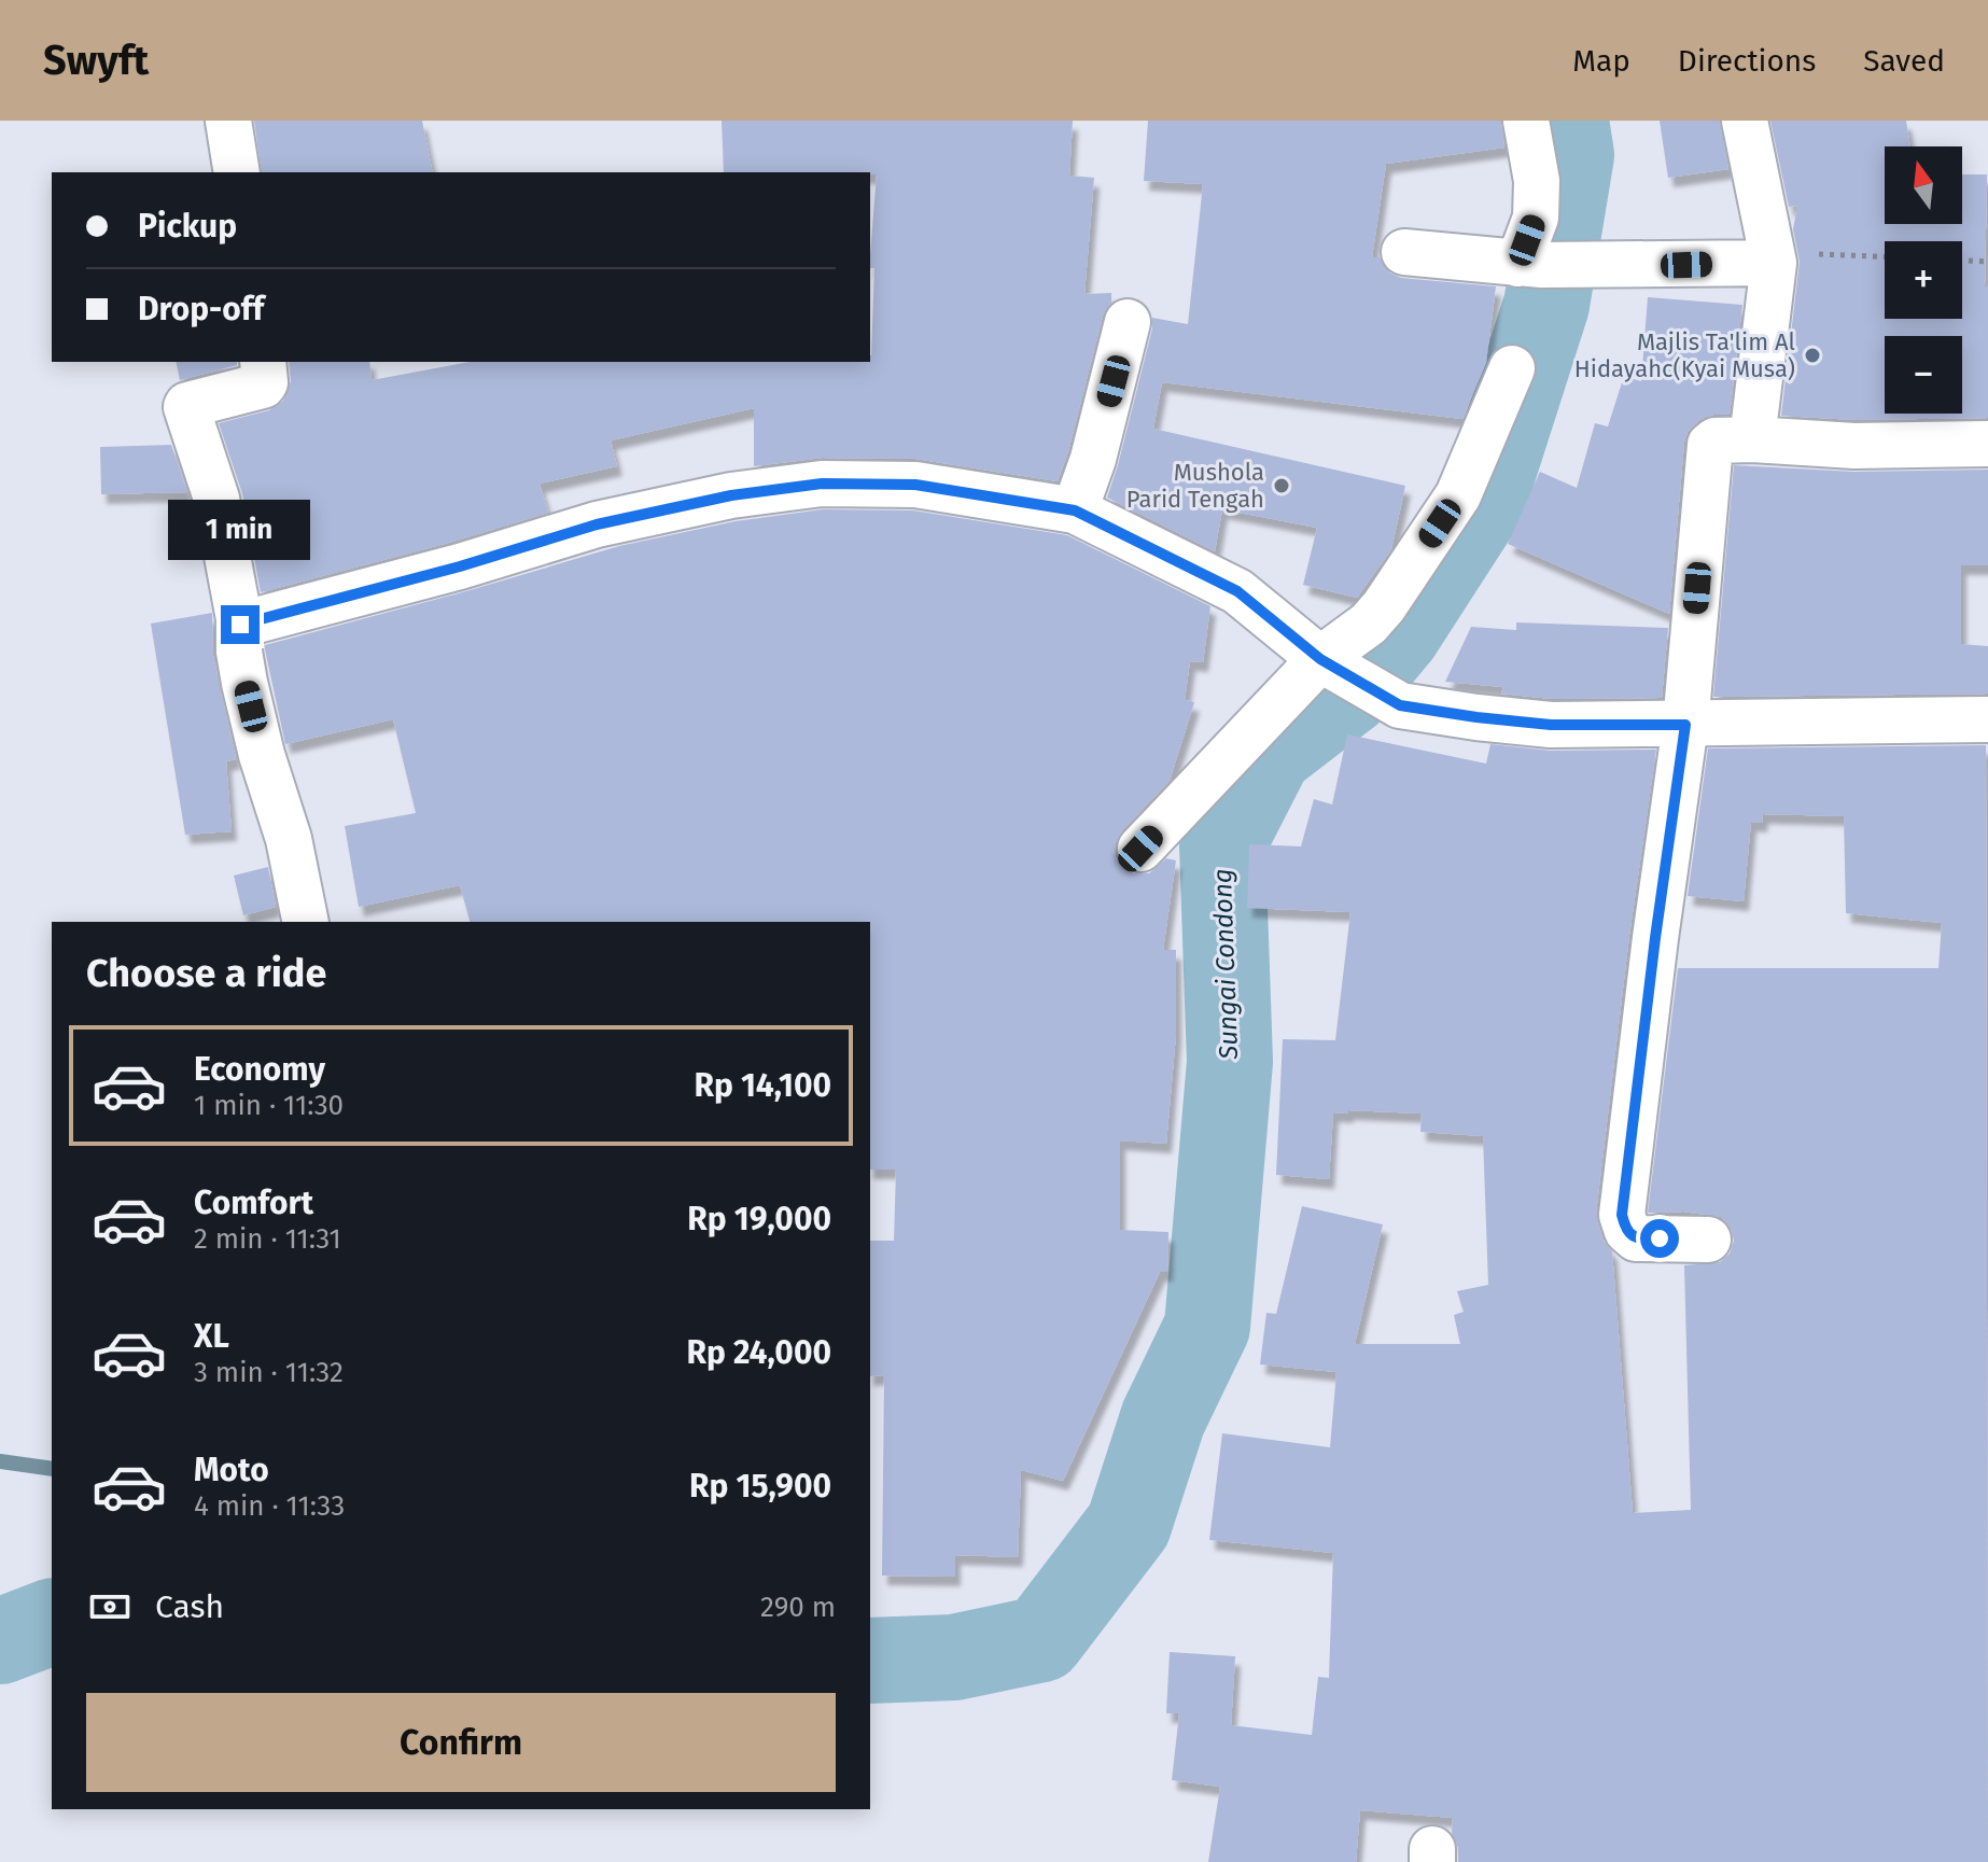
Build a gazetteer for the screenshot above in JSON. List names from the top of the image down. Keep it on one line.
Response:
{"water":["Sungai Condong"],"places":["Majlis Ta'lim Al Hidayahc(Kyai Musa)","Mushola Parid Tengah"],"north":"top","page":{"header":"Swyft","nav":["Map","Directions","Saved"],"map_buttons":["+","−"],"banner":["Pickup","Drop-off"],"bubble":"1 min","heading":"Choose a ride","list":[{"name":"Economy","note":"1 min · 11:30","value":"Rp 14,100"},{"name":"Comfort","note":"2 min · 11:31","value":"Rp 19,000"},{"name":"XL","note":"3 min · 11:32","value":"Rp 24,000"},{"name":"Moto","note":"4 min · 11:33","value":"Rp 15,900"}],"pay":["Cash","290 m"],"buttons":"Confirm"}}
